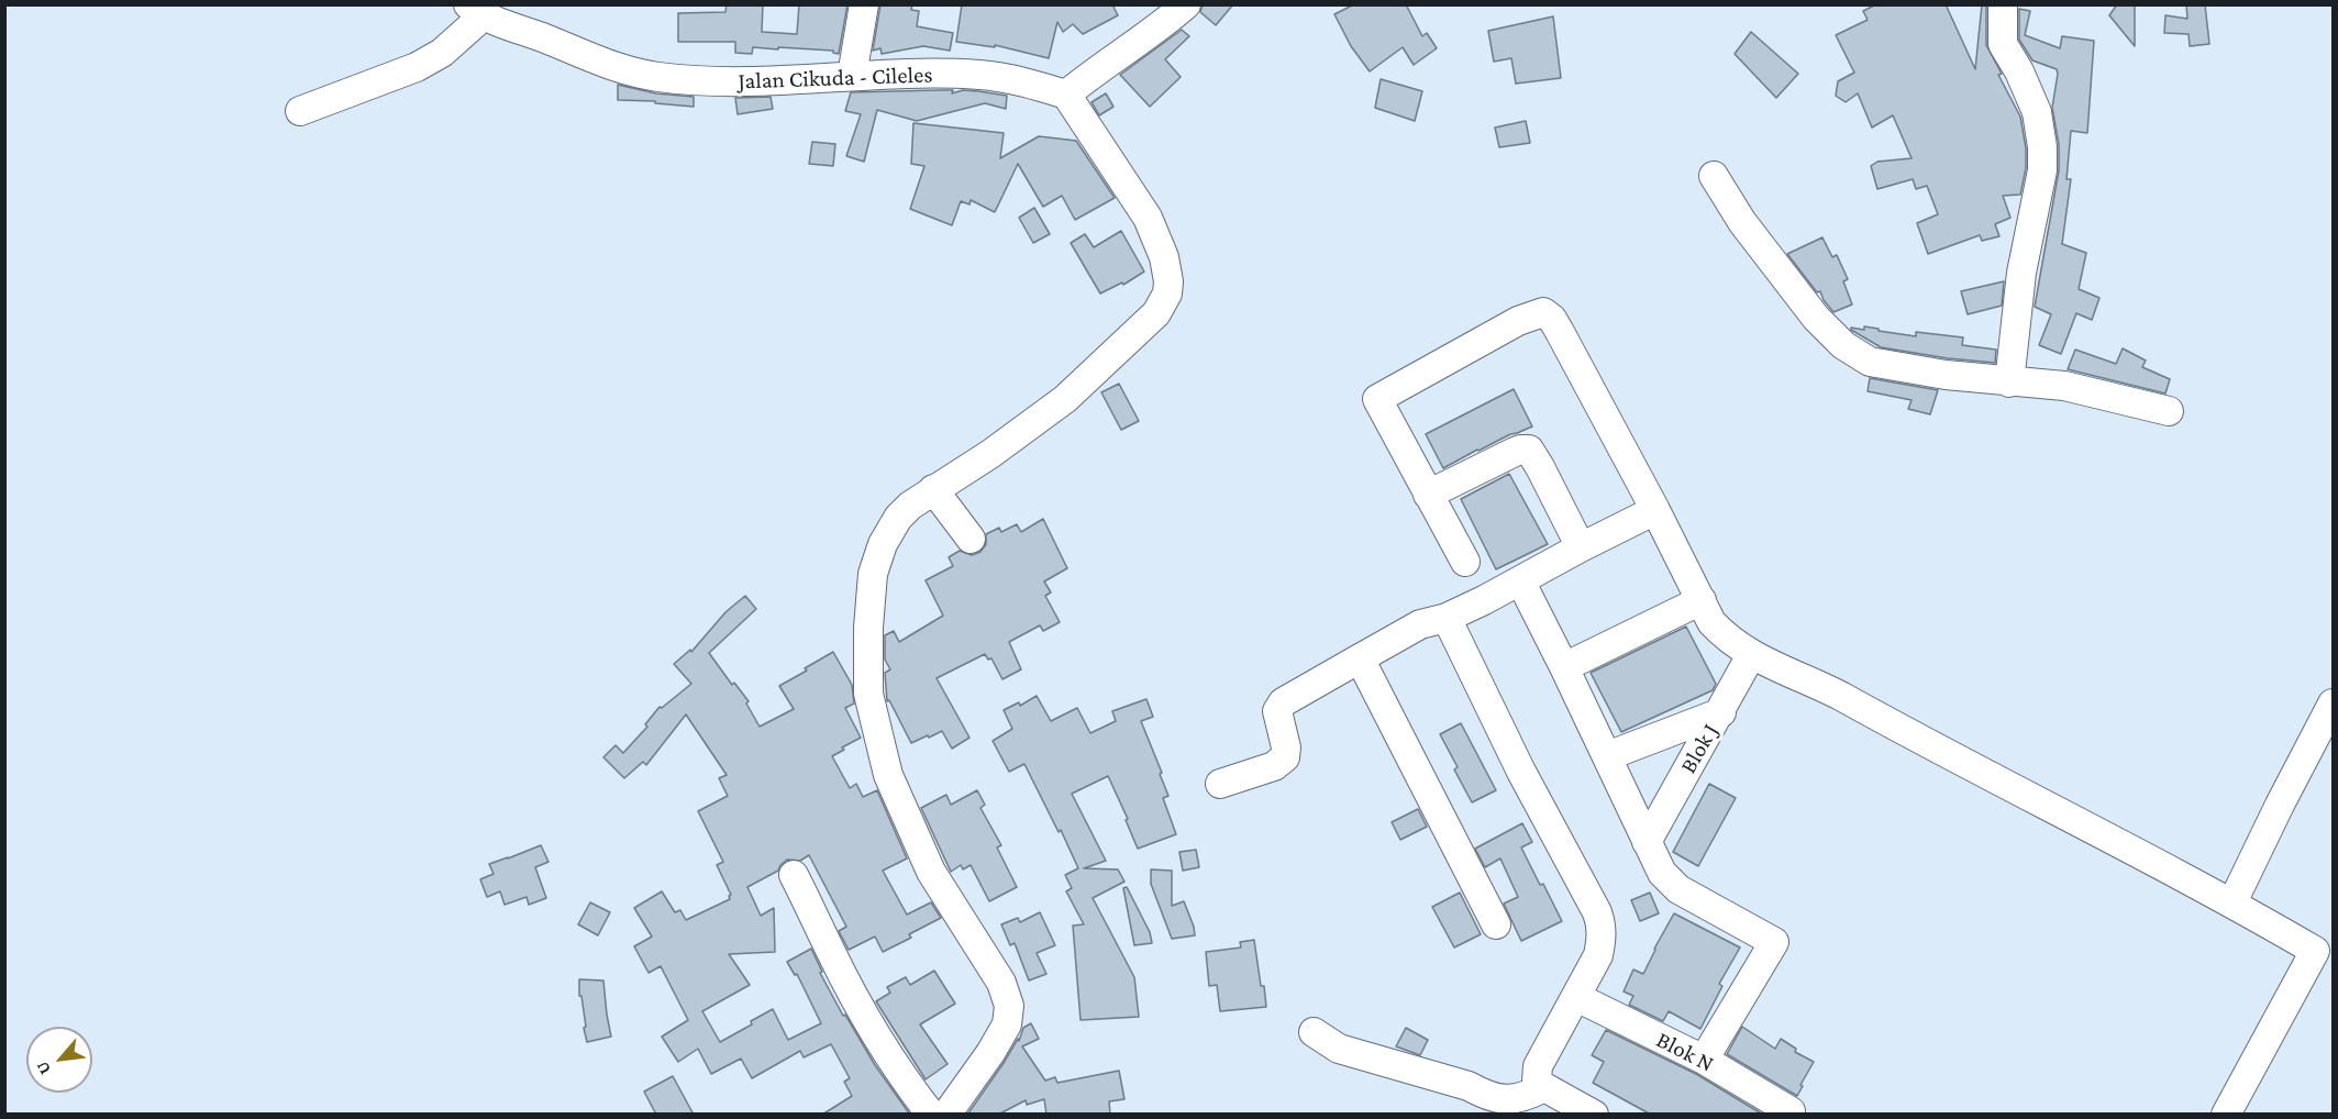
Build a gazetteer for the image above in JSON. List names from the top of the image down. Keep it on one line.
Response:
{"streets":{"street":["Jalan Cikuda - Cileles","Blok J","Blok N"]},"north":"bottom left"}
